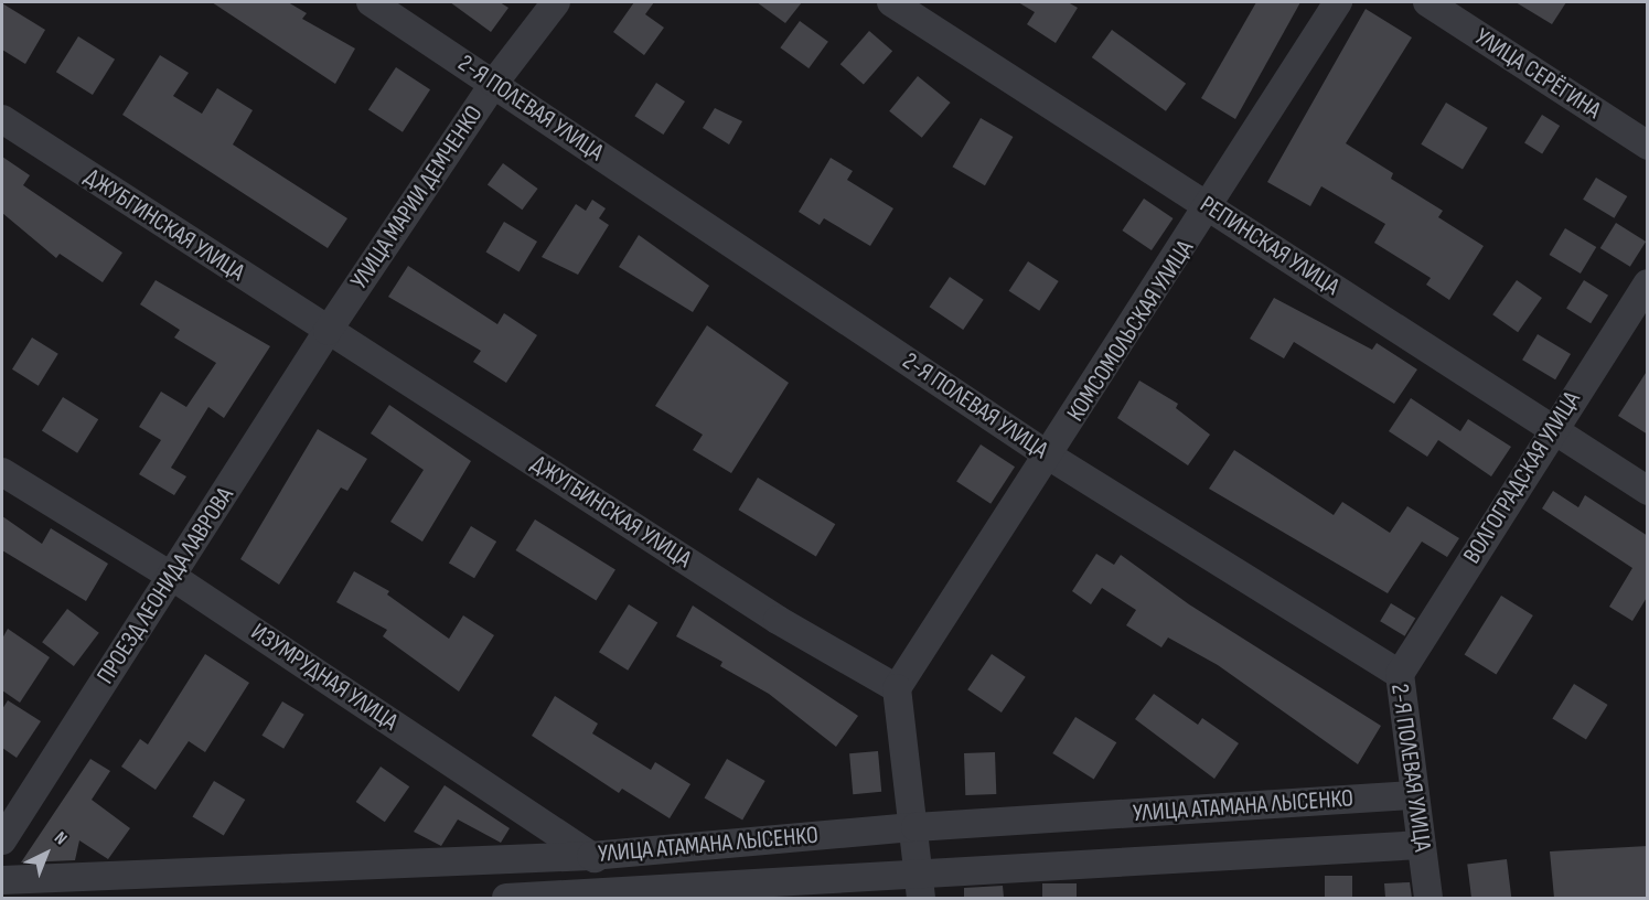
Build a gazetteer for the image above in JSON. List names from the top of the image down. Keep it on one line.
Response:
{"streets":{"street":["УЛИЦА СЕРЁГИНА","2-Я ПОЛЕВАЯ УЛИЦА","УЛИЦА МАРИИ ДЕМЧЕНКО","ДЖУБГИНСКАЯ УЛИЦА","РЕПИНСКАЯ УЛИЦА","КОМСОМОЛЬСКАЯ УЛИЦА","ВОЛГОГРАДСКАЯ УЛИЦА","ДЖУГБИНСКАЯ УЛИЦА","ПРОЕЗД ЛЕОНИДА ЛАВРОВА","ИЗУМРУДНАЯ УЛИЦА","УЛИЦА АТАМАНА ЛЫСЕНКО"]},"crossings":[["2-Я ПОЛЕВАЯ УЛИЦА","УЛИЦА МАРИИ ДЕМЧЕНКО"],["2-Я ПОЛЕВАЯ УЛИЦА","КОМСОМОЛЬСКАЯ УЛИЦА"],["2-Я ПОЛЕВАЯ УЛИЦА","ВОЛГОГРАДСКАЯ УЛИЦА"],["2-Я ПОЛЕВАЯ УЛИЦА","УЛИЦА АТАМАНА ЛЫСЕНКО"],["УЛИЦА МАРИИ ДЕМЧЕНКО","ДЖУБГИНСКАЯ УЛИЦА"],["УЛИЦА МАРИИ ДЕМЧЕНКО","ДЖУГБИНСКАЯ УЛИЦА"],["УЛИЦА МАРИИ ДЕМЧЕНКО","ПРОЕЗД ЛЕОНИДА ЛАВРОВА"],["ДЖУБГИНСКАЯ УЛИЦА","ДЖУГБИНСКАЯ УЛИЦА"],["ДЖУБГИНСКАЯ УЛИЦА","ПРОЕЗД ЛЕОНИДА ЛАВРОВА"],["РЕПИНСКАЯ УЛИЦА","КОМСОМОЛЬСКАЯ УЛИЦА"],["РЕПИНСКАЯ УЛИЦА","ВОЛГОГРАДСКАЯ УЛИЦА"],["КОМСОМОЛЬСКАЯ УЛИЦА","ДЖУГБИНСКАЯ УЛИЦА"],["ДЖУГБИНСКАЯ УЛИЦА","ПРОЕЗД ЛЕОНИДА ЛАВРОВА"],["ПРОЕЗД ЛЕОНИДА ЛАВРОВА","ИЗУМРУДНАЯ УЛИЦА"],["ИЗУМРУДНАЯ УЛИЦА","УЛИЦА АТАМАНА ЛЫСЕНКО"]],"north":"top right"}
